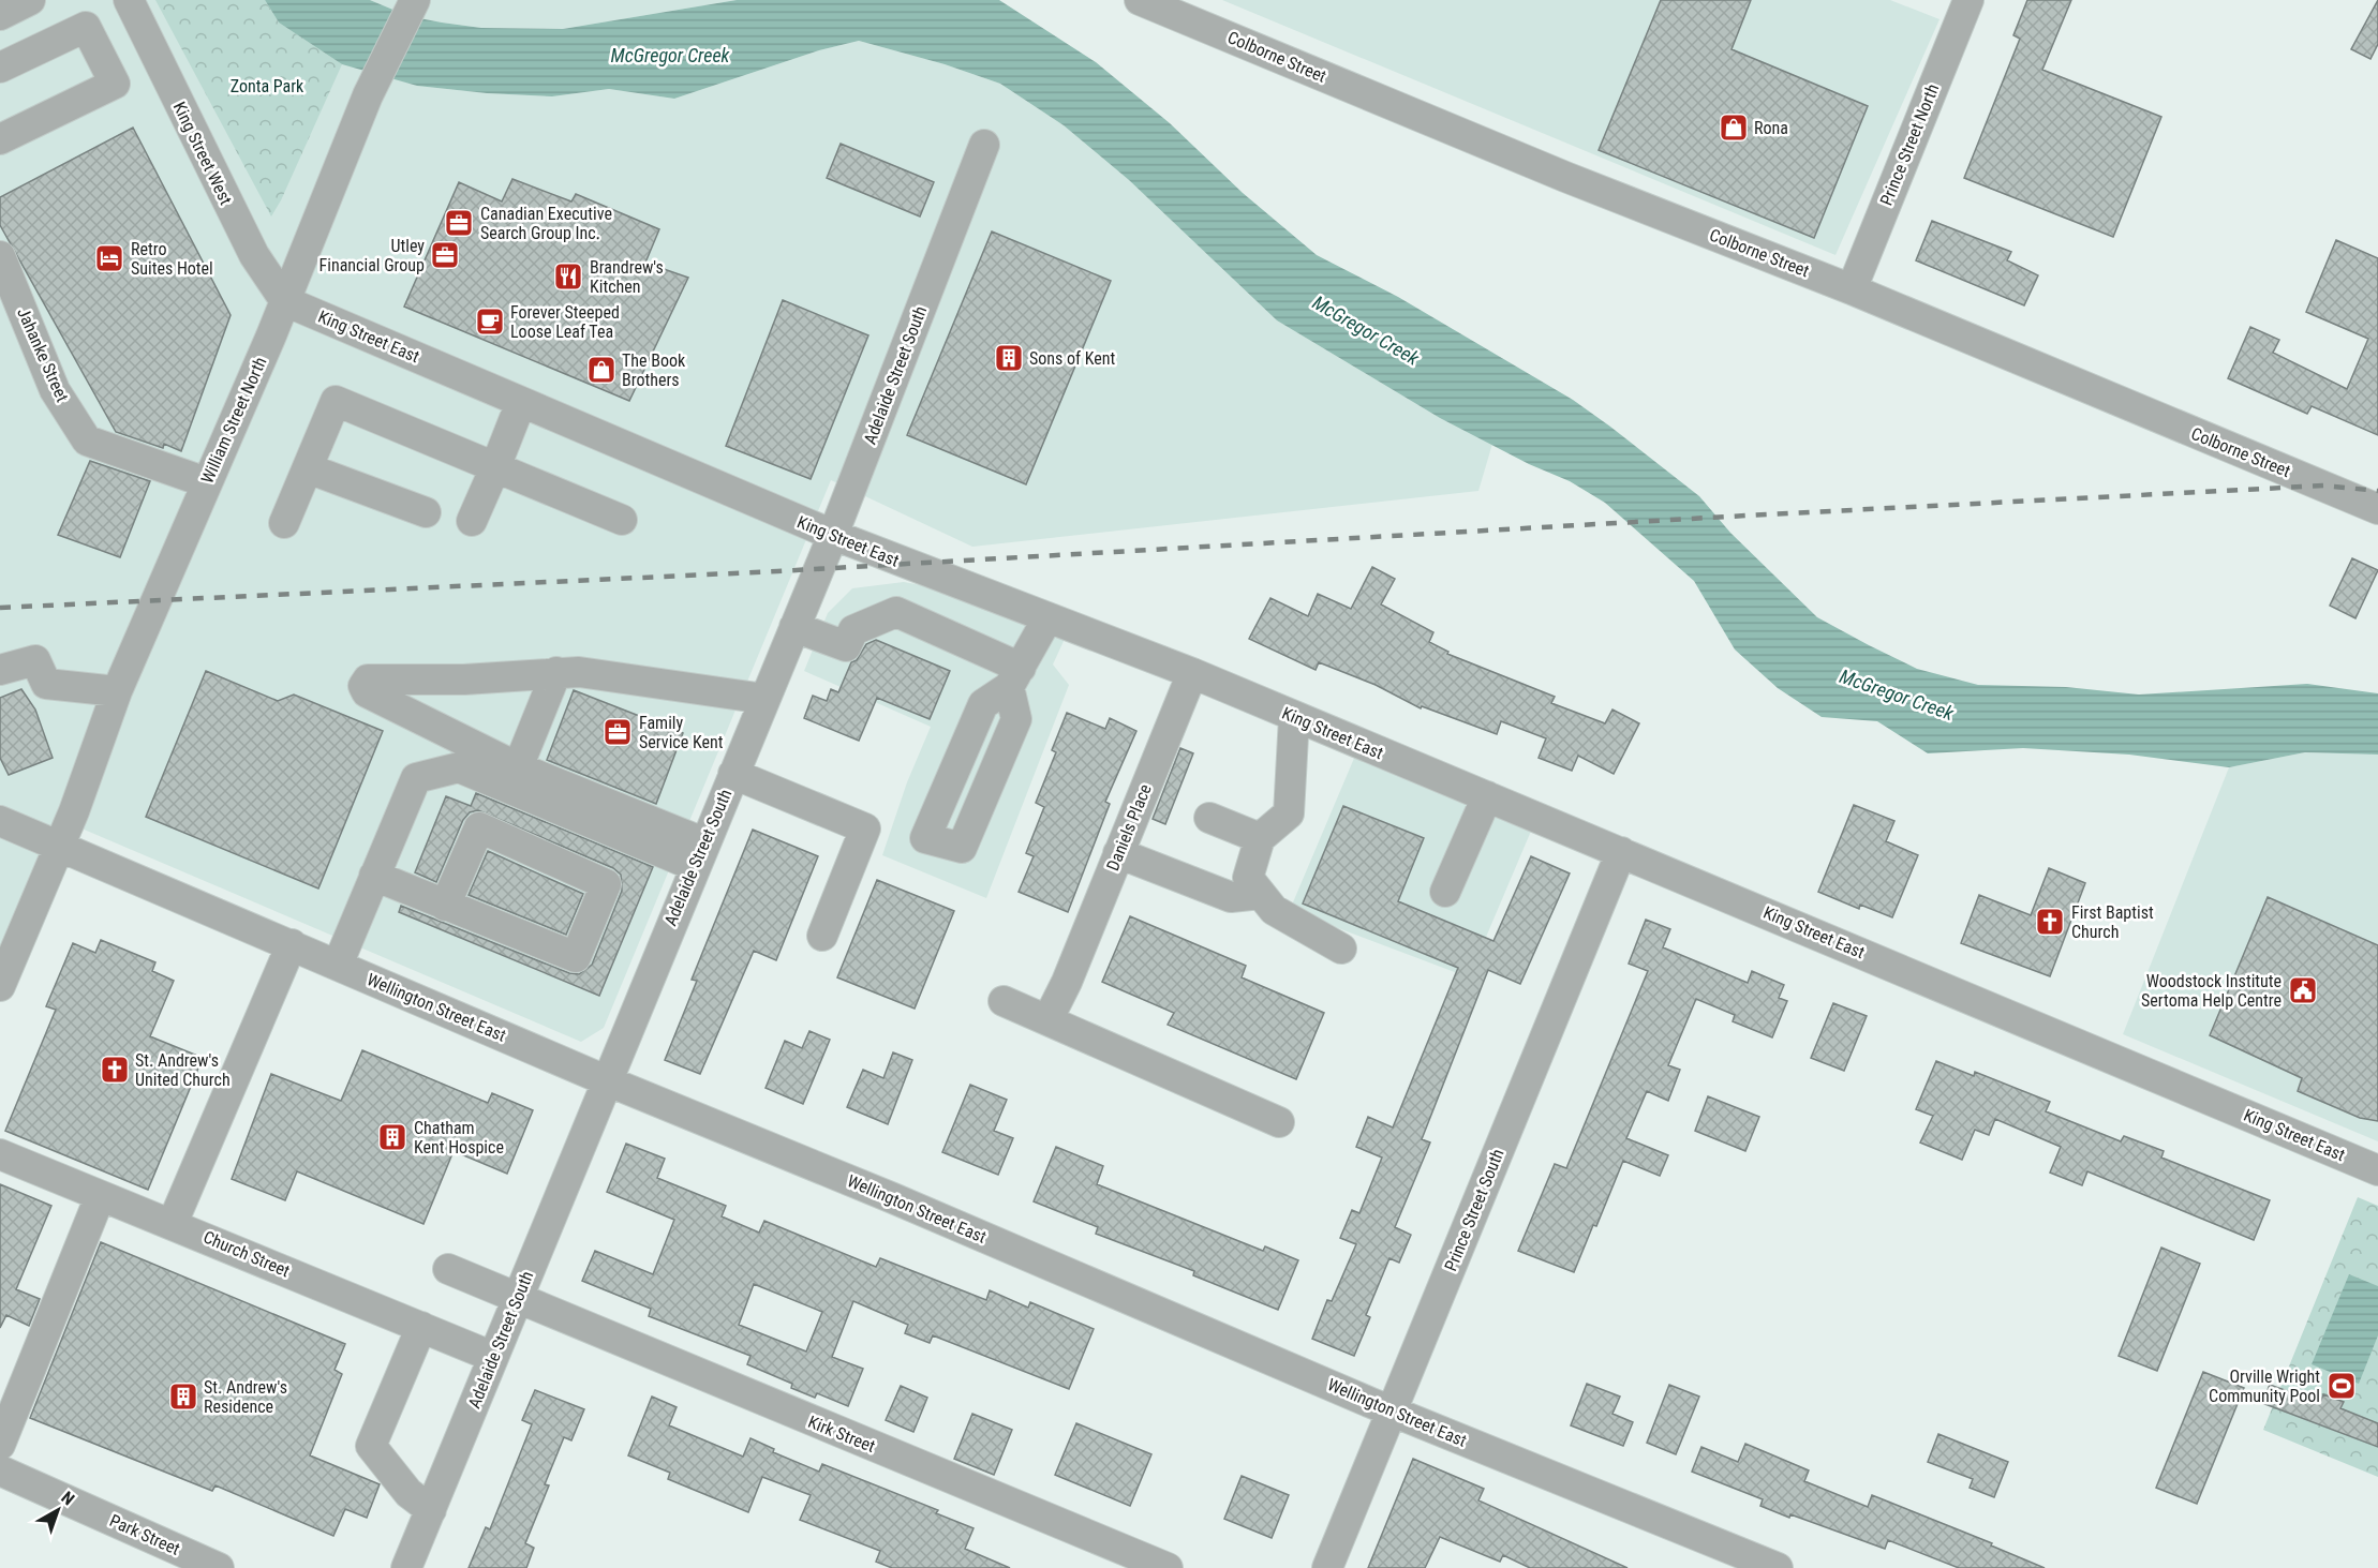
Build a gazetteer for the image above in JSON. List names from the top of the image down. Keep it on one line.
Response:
{"streets":{"street":["Colborne Street","Prince Street North","King Street West","King Street East","Jahanke Street","Adelaide Street South","William Street North","Daniels Place","Wellington Street East","Prince Street South","Church Street","Kirk Street","Park Street"]},"crossings":[["Colborne Street","Prince Street North"],["King Street West","King Street East"],["King Street West","William Street North"],["King Street East","Adelaide Street South"],["King Street East","William Street North"],["King Street East","Daniels Place"],["King Street East","Prince Street South"],["Jahanke Street","William Street North"],["Adelaide Street South","Wellington Street East"],["Adelaide Street South","Church Street"],["Adelaide Street South","Kirk Street"],["William Street North","Wellington Street East"],["Wellington Street East","Prince Street South"]],"water":["McGregor Creek"],"parks":["Zonta Park"],"places":{"shop":["Rona","The Book Brothers"],"office":["Canadian Executive Search Group Inc.","Utley Financial Group","Family Service Kent"],"hotel":["Retro Suites Hotel"],"restaurant":["Brandrew's Kitchen"],"cafe":["Forever Steeped Loose Leaf Tea"],"building":["Sons of Kent","Chatham Kent Hospice","St. Andrew's Residence"],"church":["First Baptist Church","St. Andrew's United Church"],"public building":["Woodstock Institute Sertoma Help Centre"],"sports":["Orville Wright Community Pool"]},"north":"top right"}
